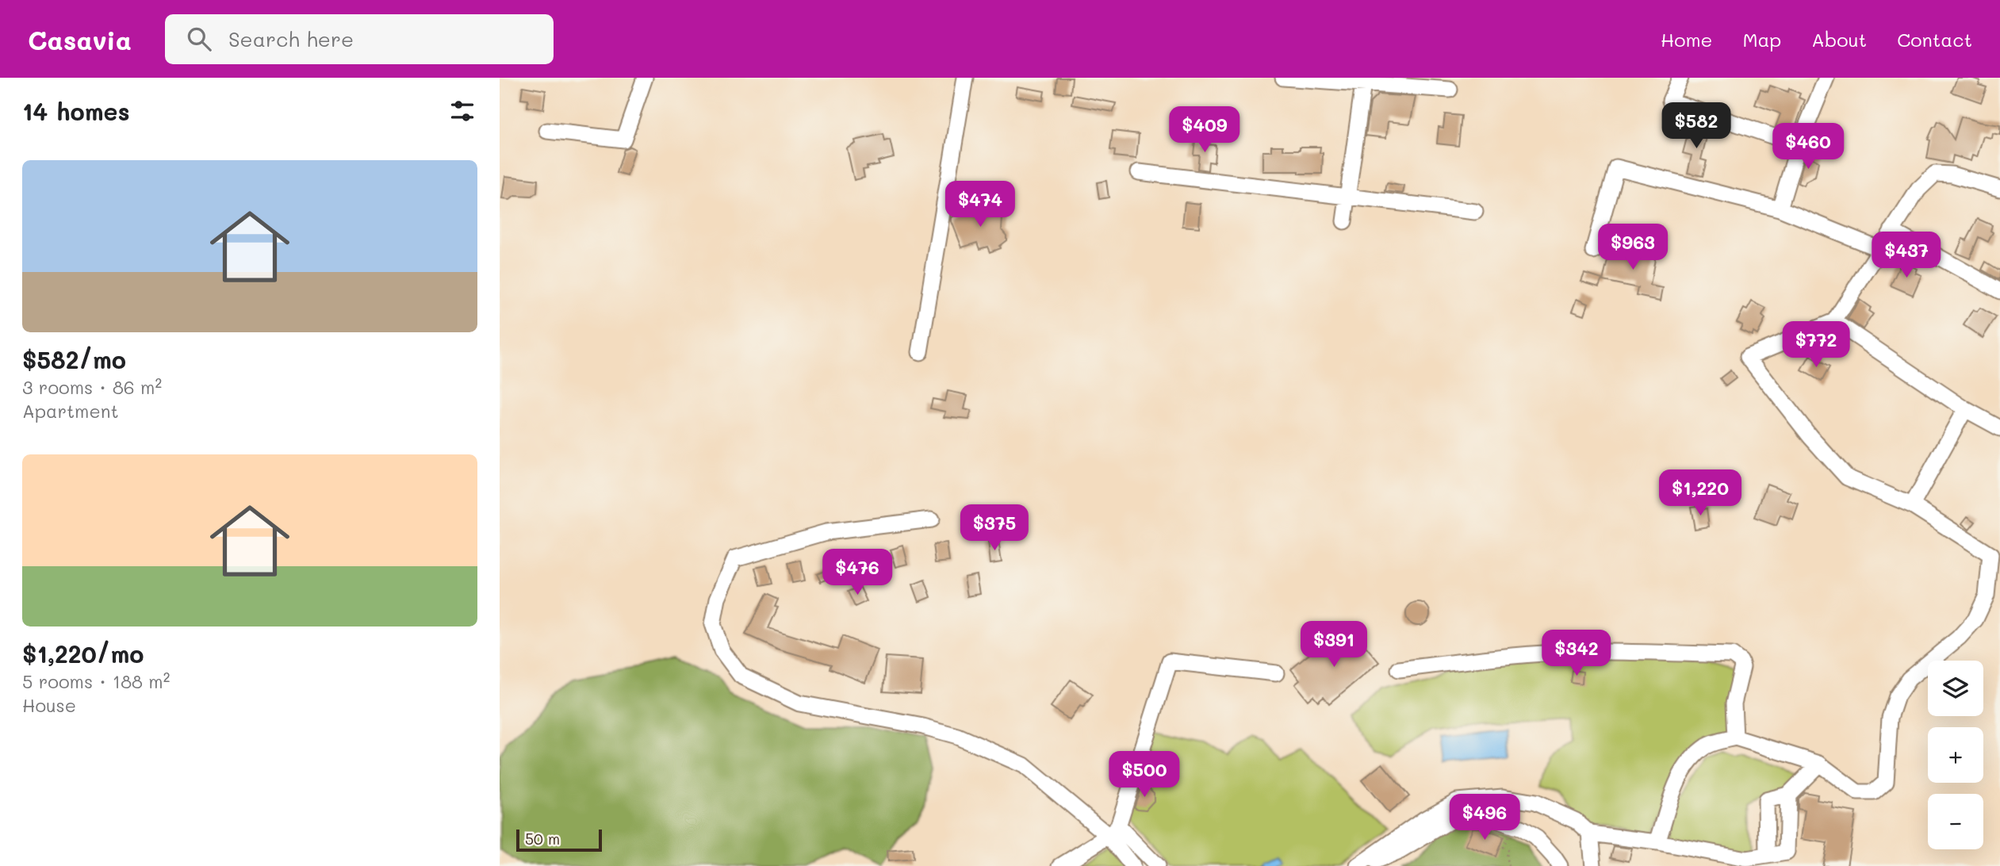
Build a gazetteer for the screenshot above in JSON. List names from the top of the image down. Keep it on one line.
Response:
{"scale_bar":"50 m","page":{"header":"Casavia","search":"Search here","nav":["Home","Map","About","Contact"],"heading":"14 homes","price":["$582","$409","$460","$474","$963","$437","$772","$1,220","$375","$476","$391","$342","$500","$496"],"list":[{"name":"$582/mo","note":"3 rooms · 86 m² · Apartment"},{"name":"$1,220/mo","note":"5 rooms · 188 m² · House"}],"map_buttons":["+","−"],"scale":"50 m"}}
